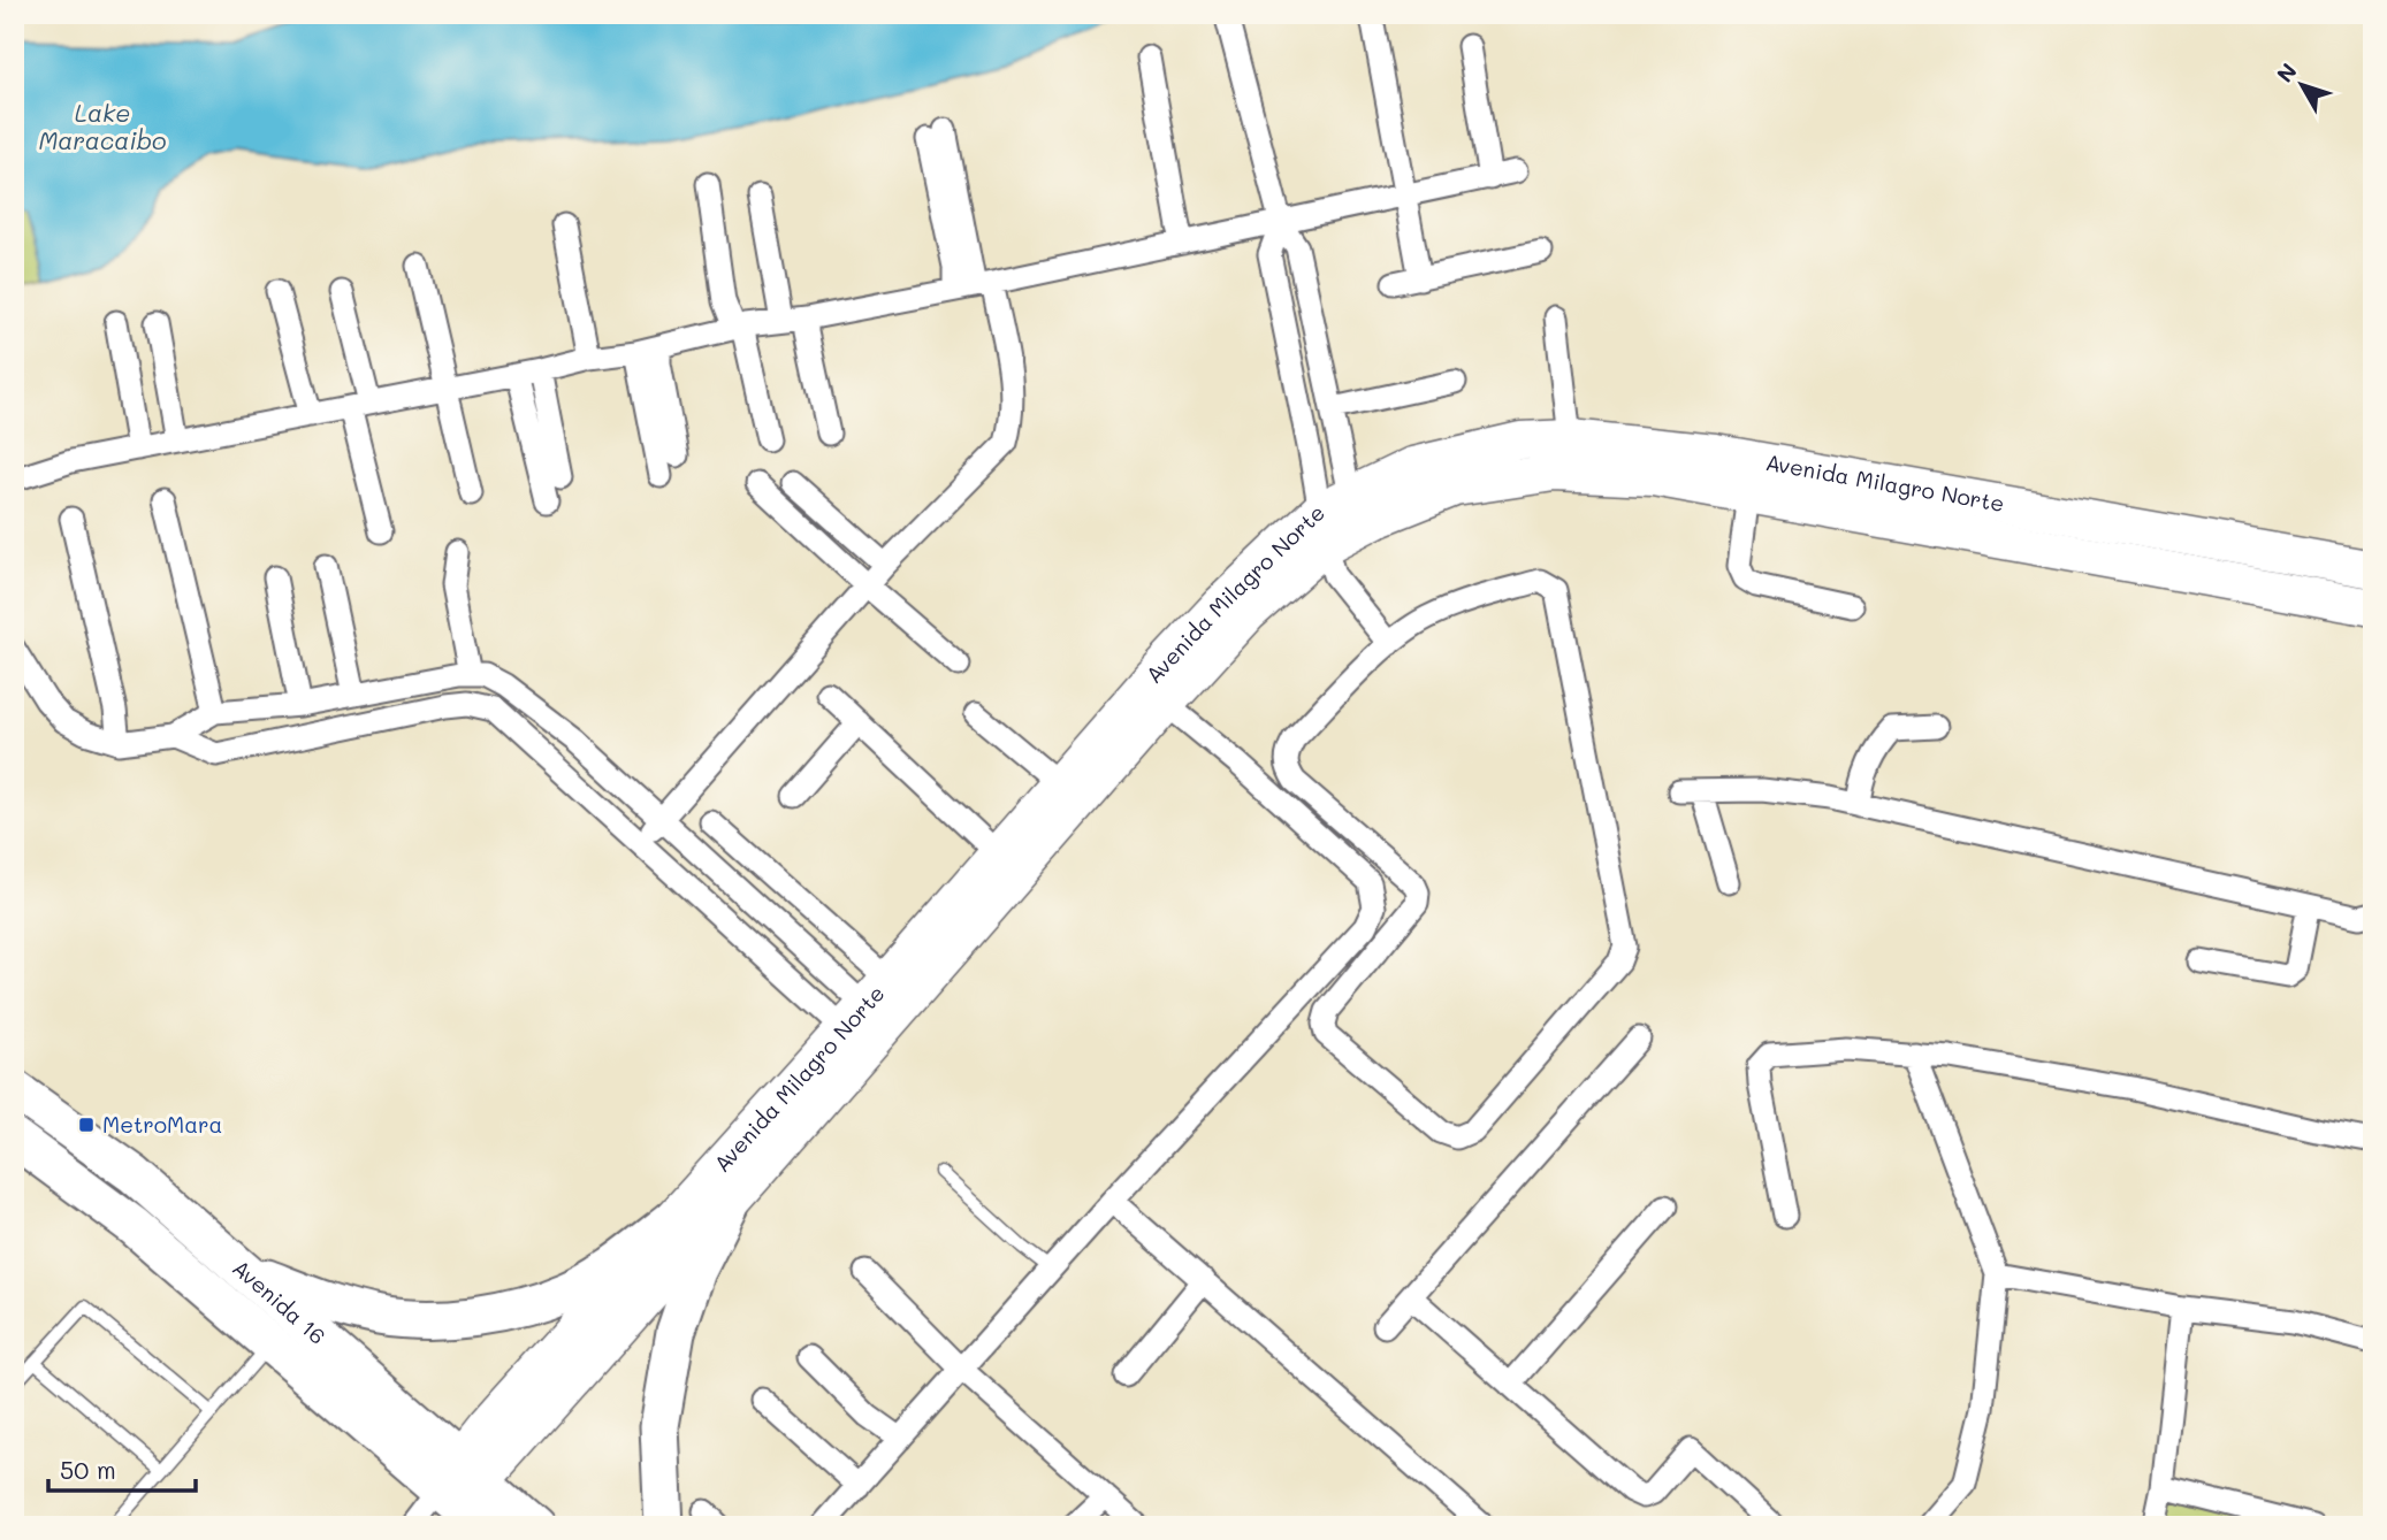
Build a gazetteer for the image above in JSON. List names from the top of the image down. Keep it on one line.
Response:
{"streets":{"highway":["Avenida 16"],"main road":["Avenida Milagro Norte"]},"crossings":[["Avenida Milagro Norte","Avenida 16"]],"water":["Lake Maracaibo"],"places":{"transit":["MetroMara"]},"scale_bar":"50 m","north":"top left"}
